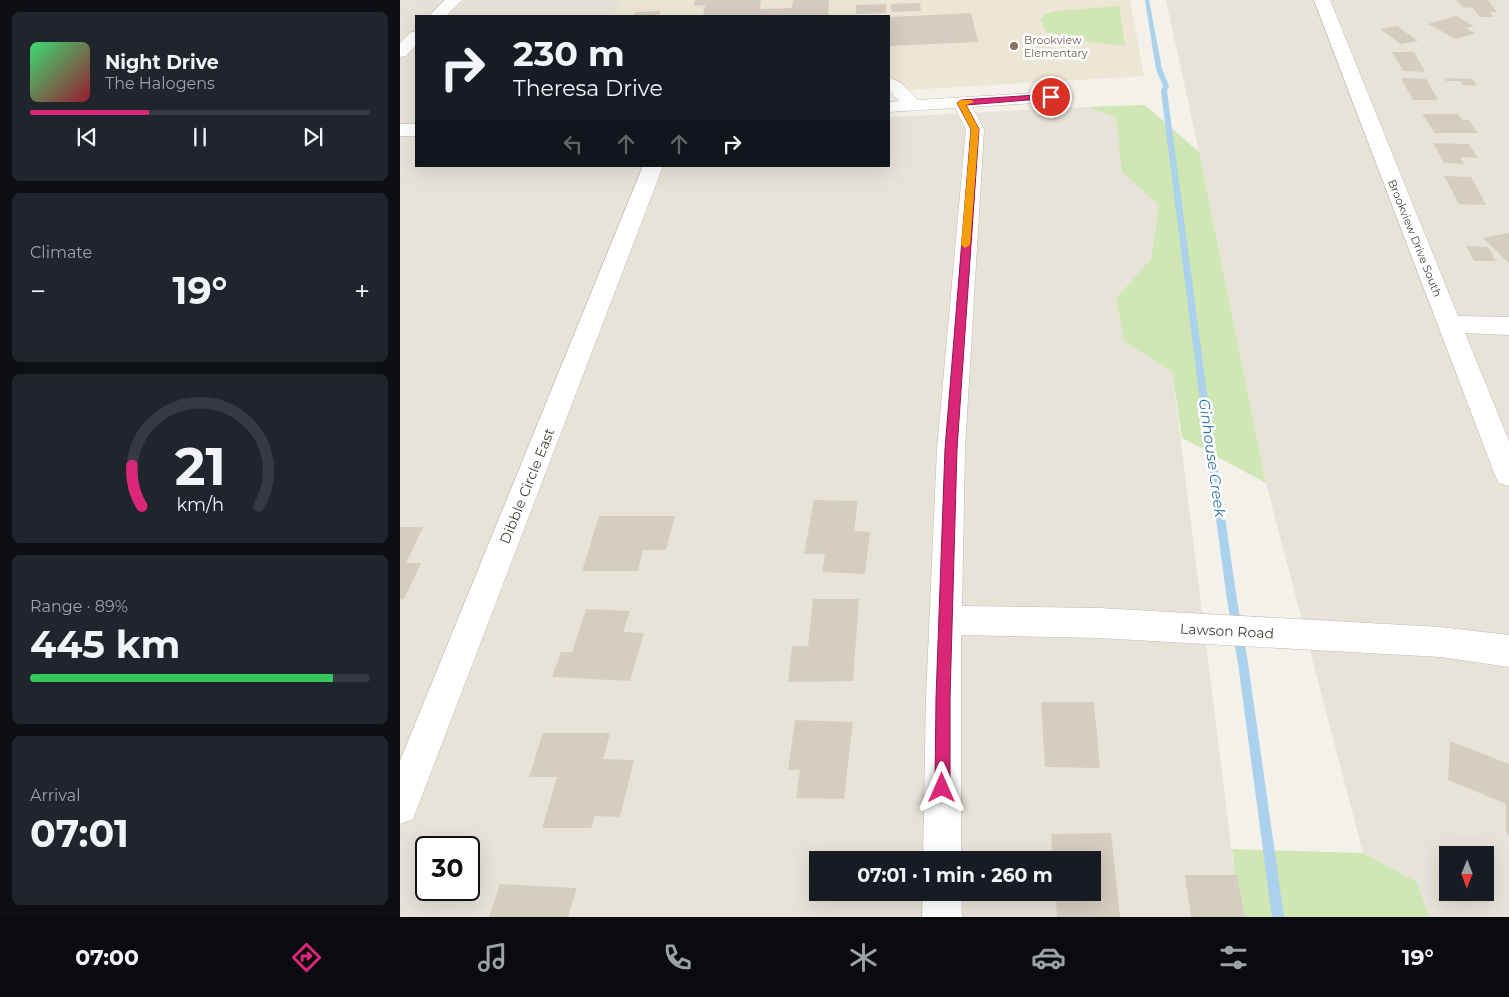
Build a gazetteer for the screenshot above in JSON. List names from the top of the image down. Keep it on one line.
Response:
{"streets":{"street":["Brookview Drive South","Dibble Circle East","Lawson Road"]},"water":["Ginhouse Creek"],"places":["Brookview Elementary"],"north":"bottom","page":{"turn":["230 m","Theresa Drive"],"song":["Night Drive","The Halogens"],"tile":["Climate",["Range · 89%","445 km"],["Arrival","07:01"]],"heat":["−","19°","+"],"limit":"30","trip":"07:01 · 1 min · 260 m","tabs":["07:00","19°"],"gauge":["21","km/h"]}}
